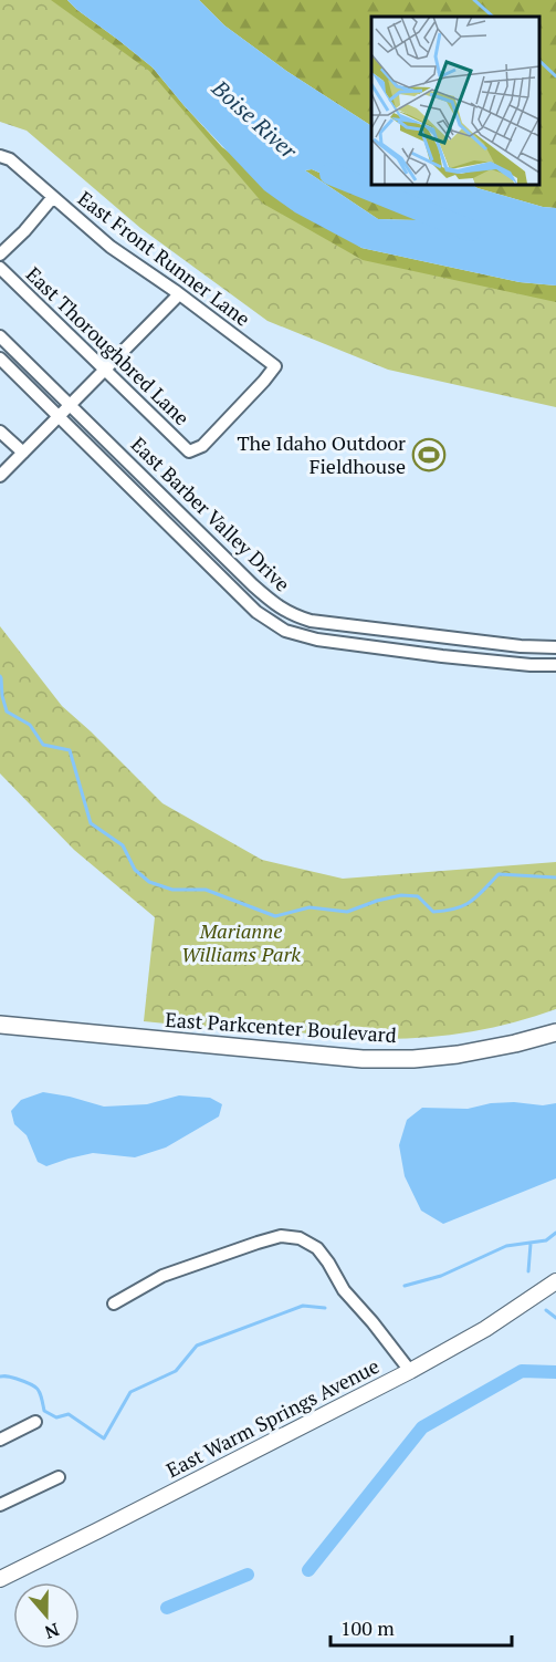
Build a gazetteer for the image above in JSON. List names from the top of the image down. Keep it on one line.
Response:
{"streets":{"main road":["East Parkcenter Boulevard"],"street":["East Front Runner Lane","East Thoroughbred Lane","East Barber Valley Drive","East Warm Springs Avenue"]},"crossings":[["East Front Runner Lane","East Thoroughbred Lane"]],"water":["Boise River"],"parks":["Marianne Williams Park"],"places":{"sports":["The Idaho Outdoor Fieldhouse"]},"scale_bar":"100 m","north":"bottom"}
